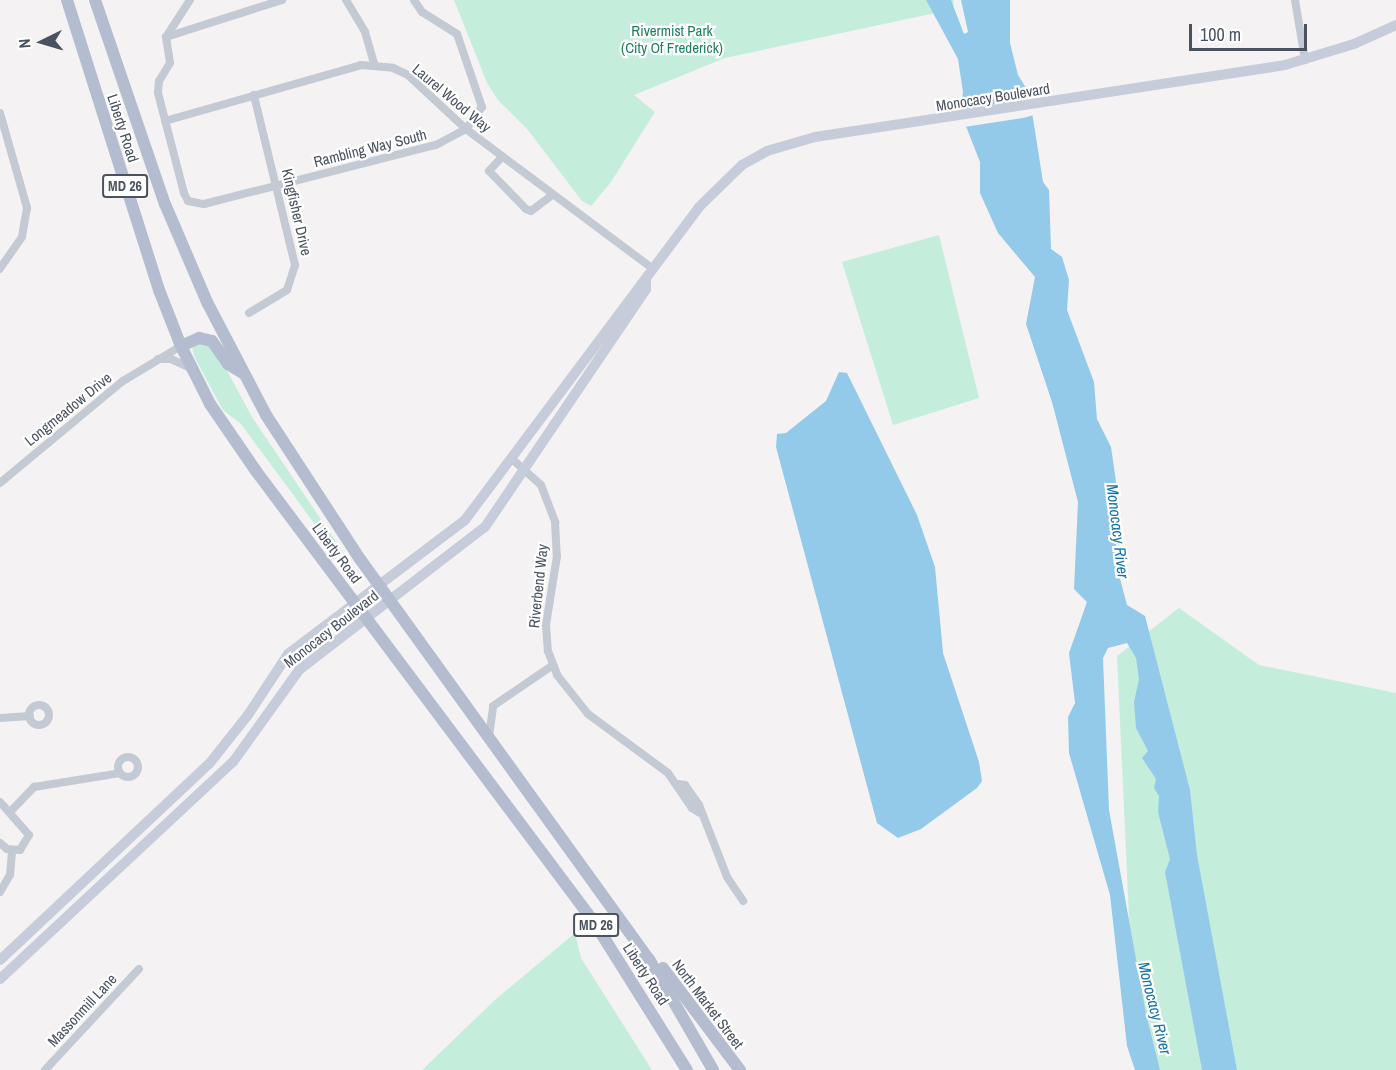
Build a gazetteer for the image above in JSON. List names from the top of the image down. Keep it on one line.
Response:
{"streets":{"main road":["Monocacy Boulevard","Liberty Road","MD 26","North Market Street"],"street":["Laurel Wood Way","Rambling Way South","Kingfisher Drive","Longmeadow Drive","Riverbend Way","Massonmill Lane"]},"crossings":[["Monocacy Boulevard","Laurel Wood Way"],["Monocacy Boulevard","Liberty Road"],["Monocacy Boulevard","Riverbend Way"],["Laurel Wood Way","Rambling Way South"],["Liberty Road","Longmeadow Drive"],["Liberty Road","North Market Street"],["Rambling Way South","Kingfisher Drive"]],"water":["Monocacy River"],"parks":["Rivermist Park (City Of Frederick)"],"scale_bar":"100 m","north":"left"}
